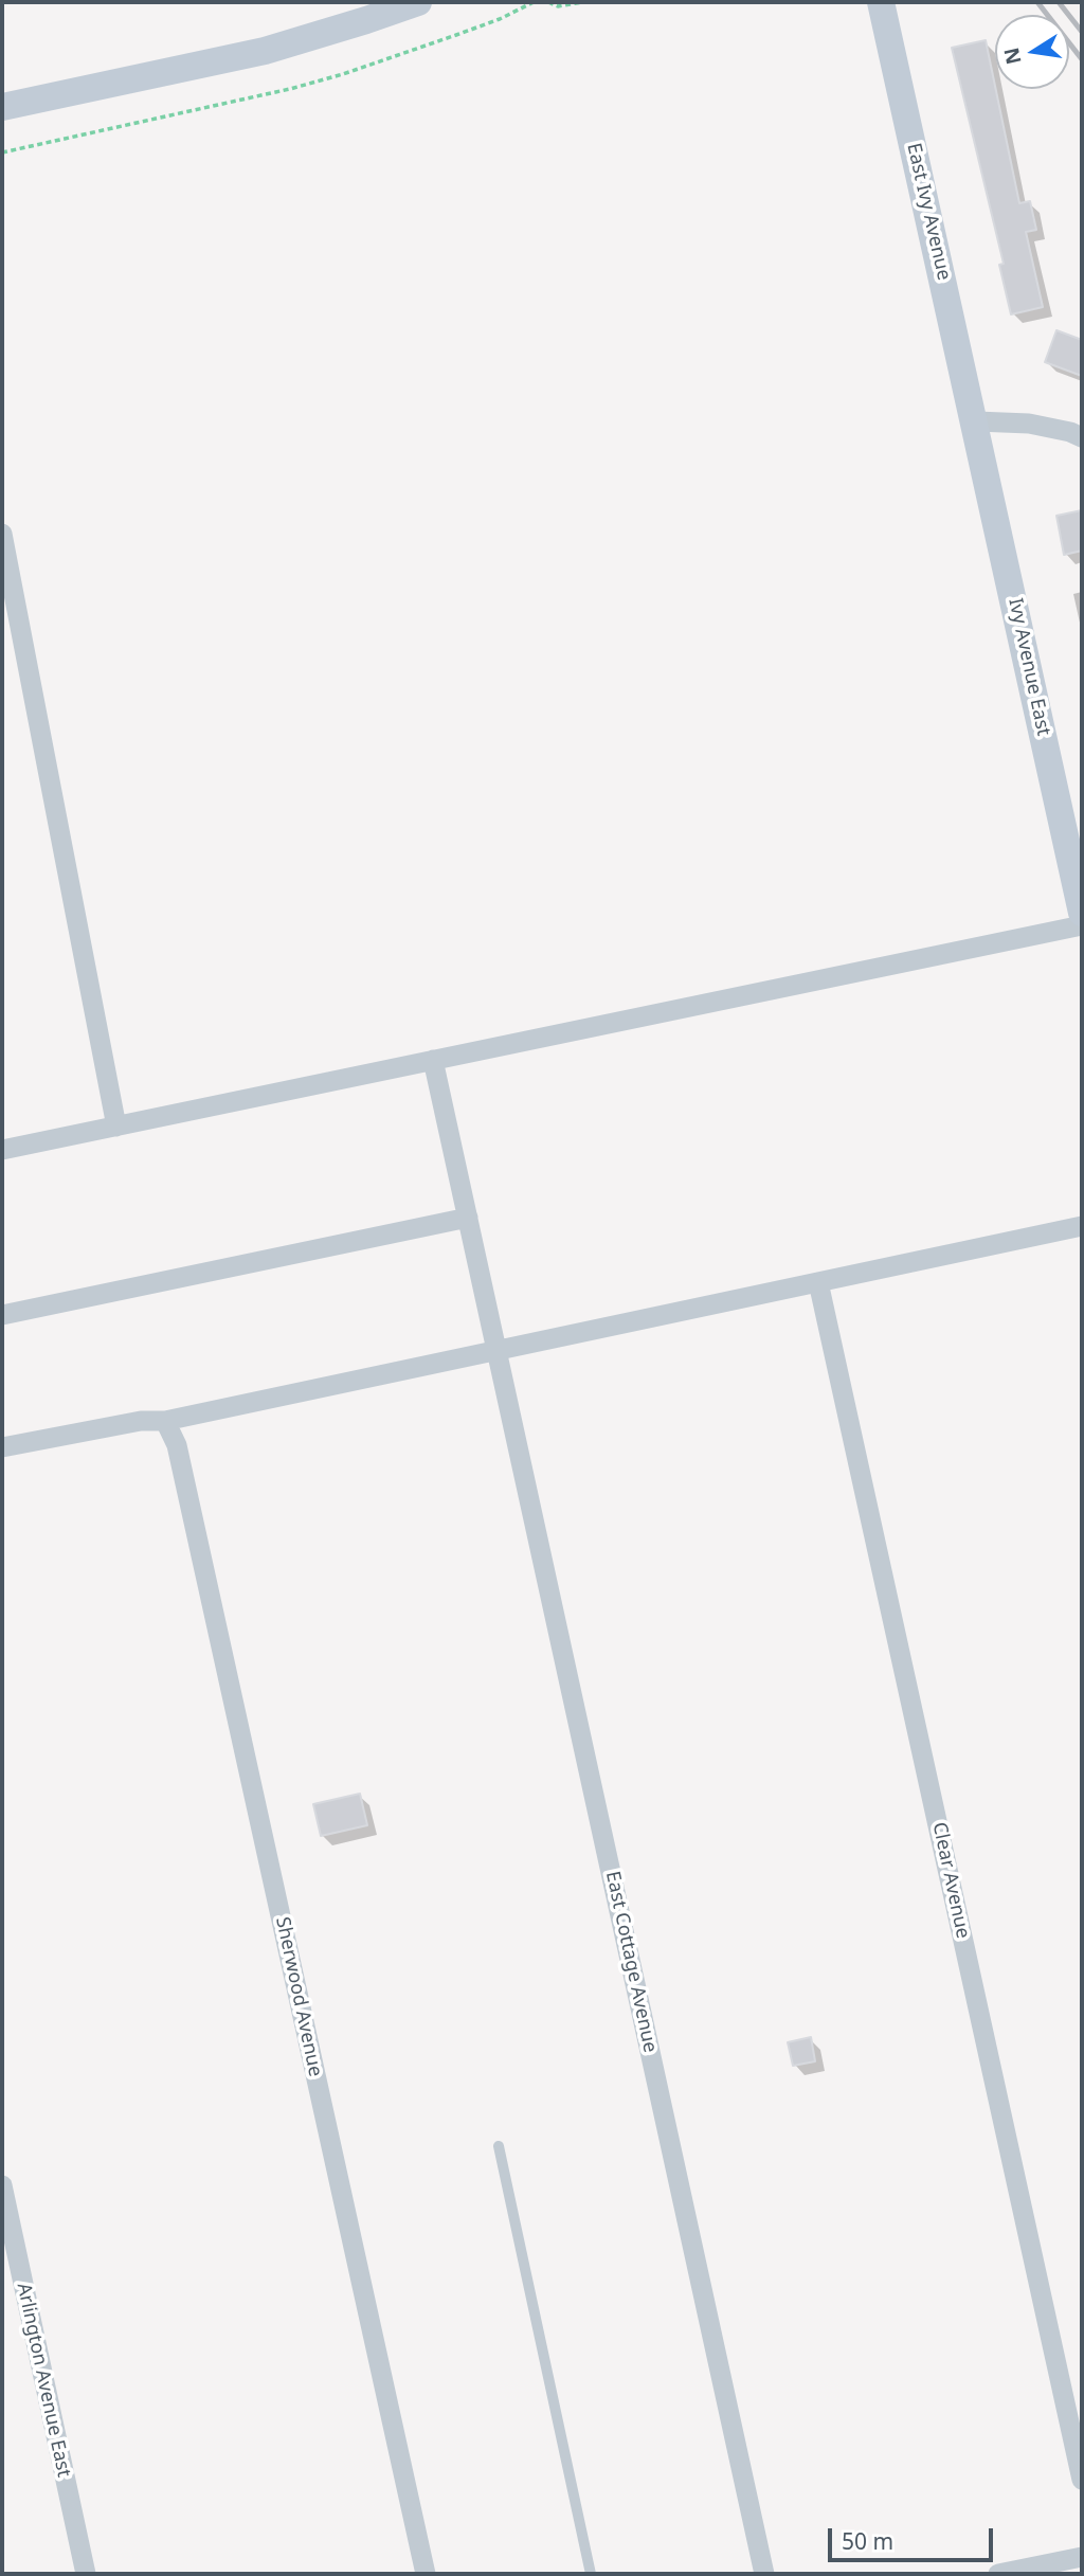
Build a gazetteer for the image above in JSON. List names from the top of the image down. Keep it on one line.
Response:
{"streets":{"street":["East Ivy Avenue","Ivy Avenue East","Clear Avenue","East Cottage Avenue","Sherwood Avenue","Arlington Avenue East"]},"crossings":[["East Ivy Avenue","Ivy Avenue East"]],"scale_bar":"50 m","north":"left"}
